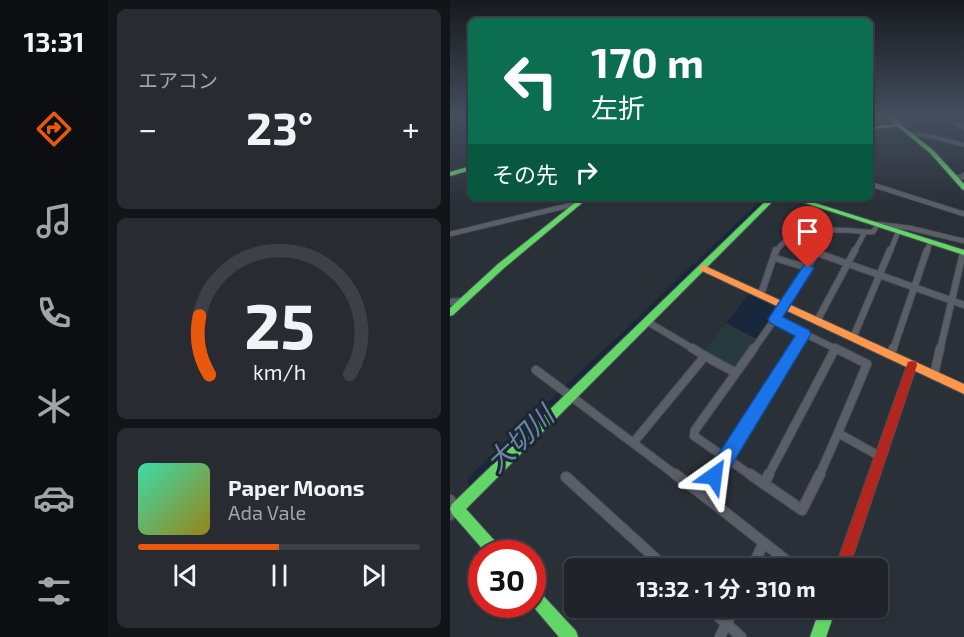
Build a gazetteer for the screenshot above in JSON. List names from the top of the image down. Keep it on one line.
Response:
{"water":["大切川"],"page":{"tabs":"13:31","tile":"エアコン","turn":["170 m","左折"],"heat":["−","23°","+"],"then":"その先","song":["Paper Moons","Ada Vale"],"limit":"30","trip":"13:32 · 1 分 · 310 m","gauge":["25","km/h"]}}
